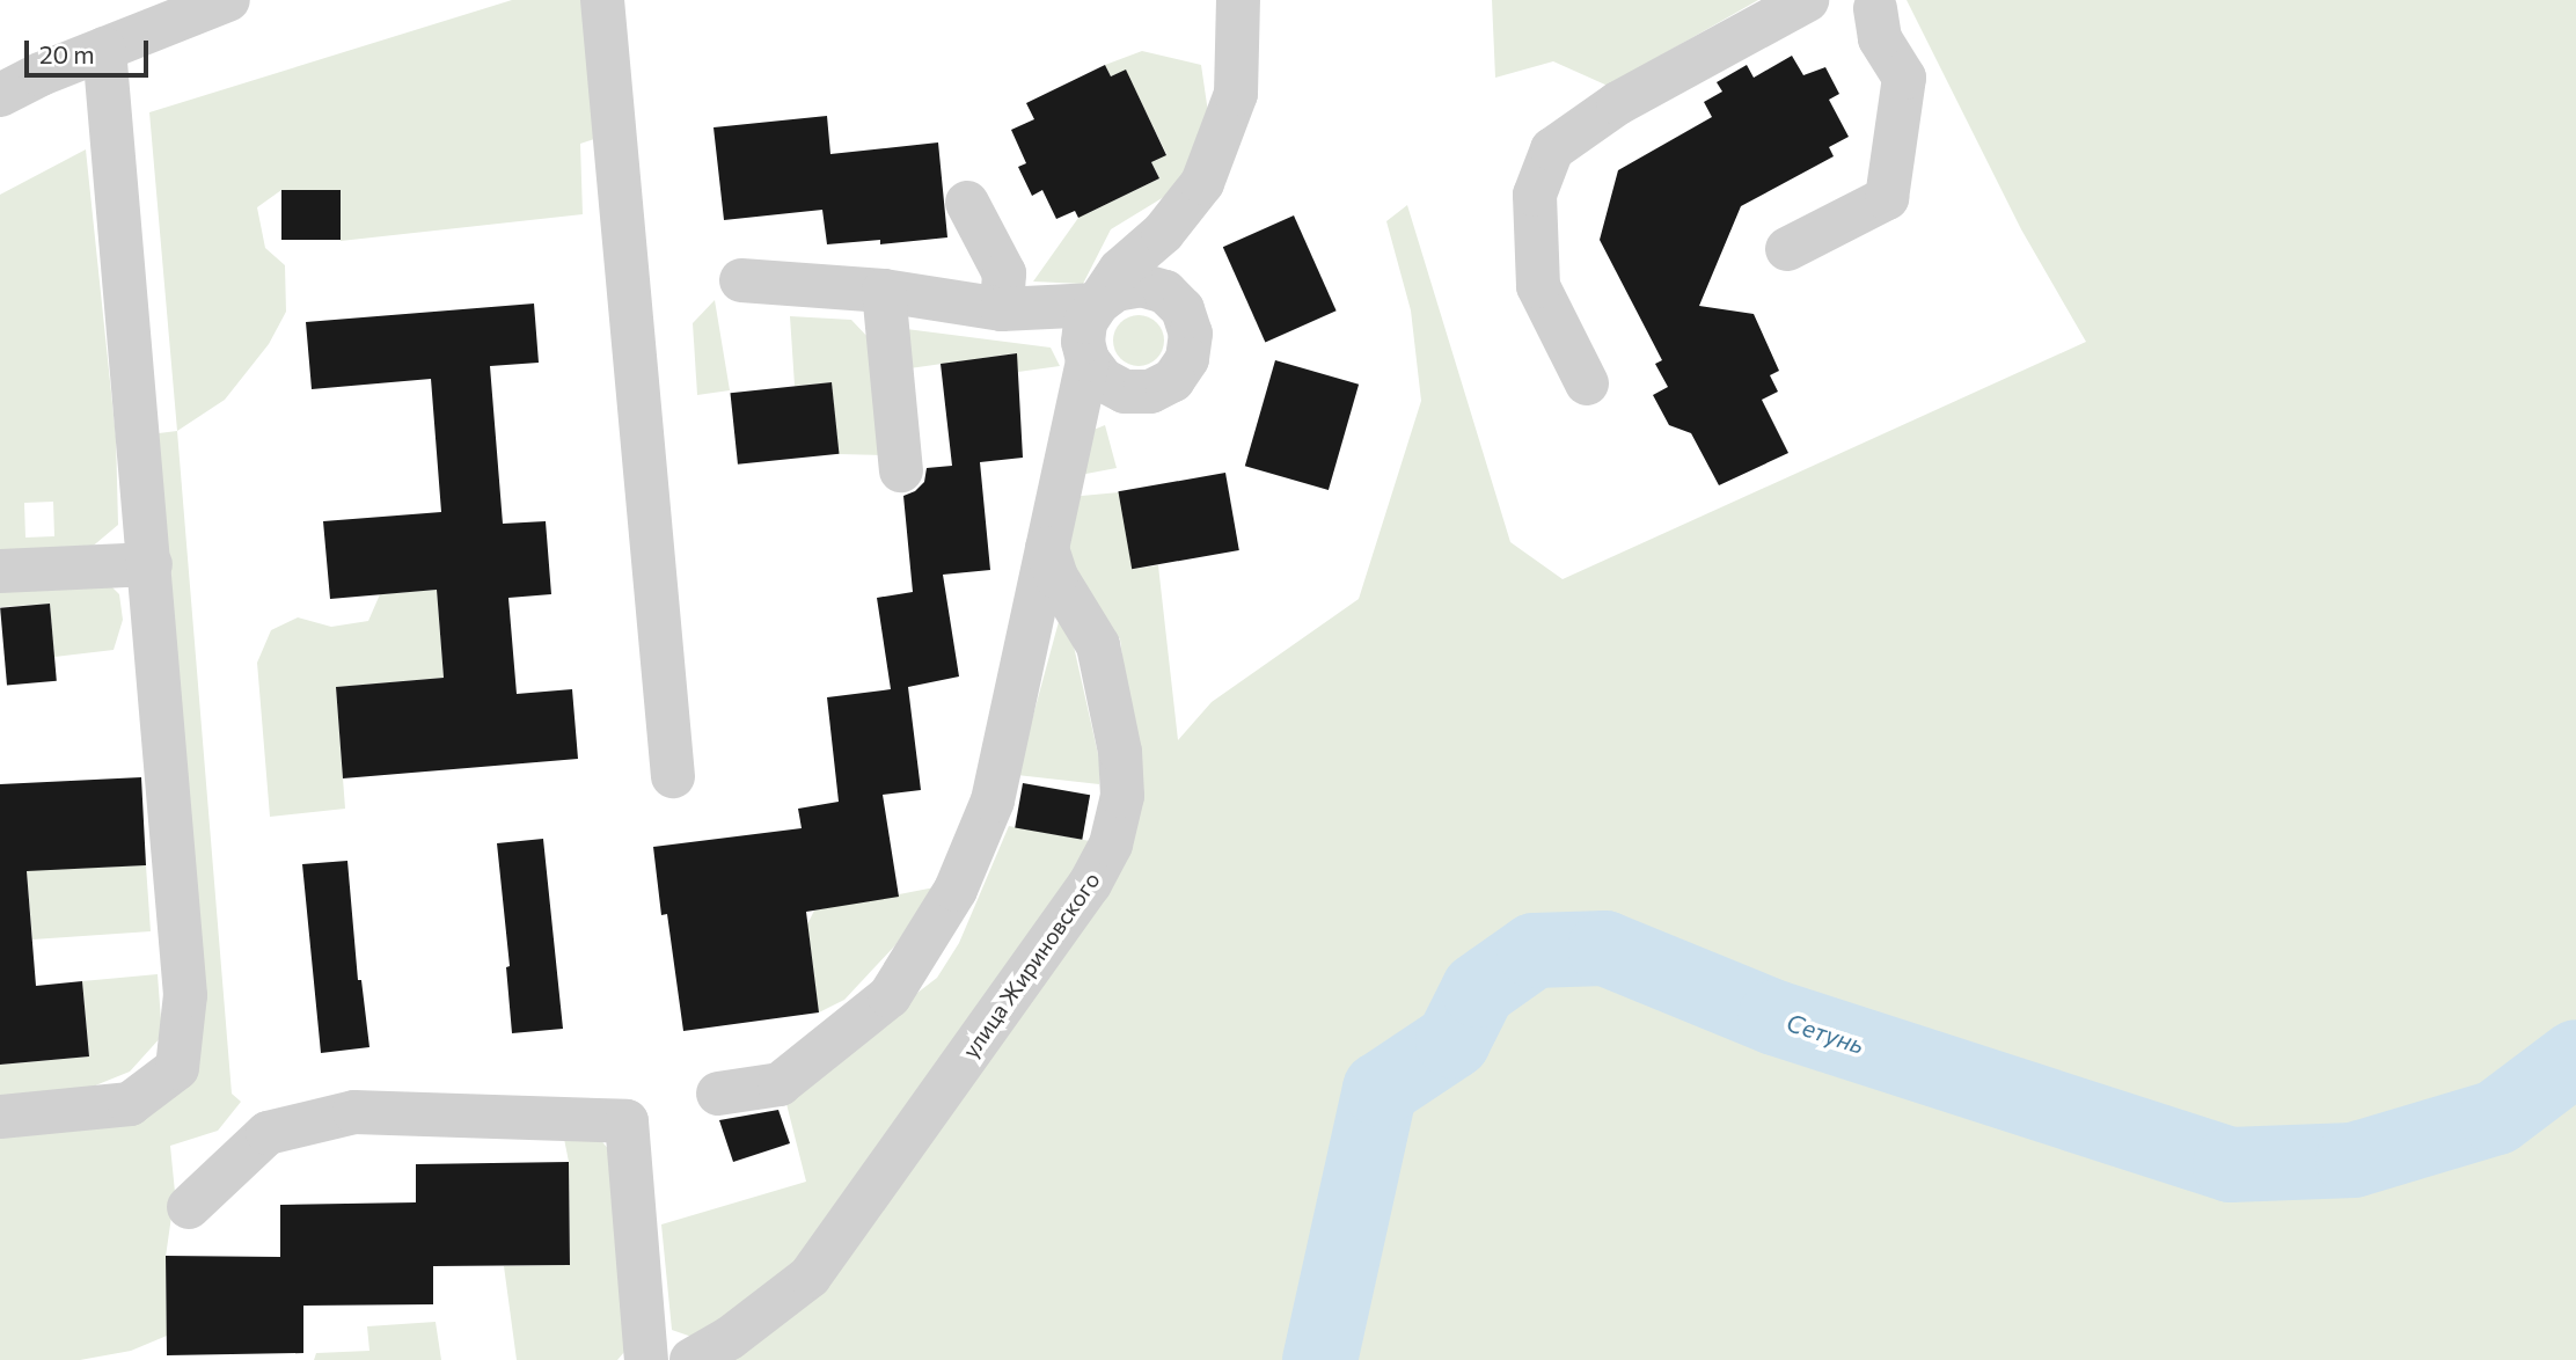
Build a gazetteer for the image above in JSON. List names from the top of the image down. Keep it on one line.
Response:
{"streets":{"street":["улица Жириновского"]},"water":["Сетунь"],"scale_bar":"20 m"}
